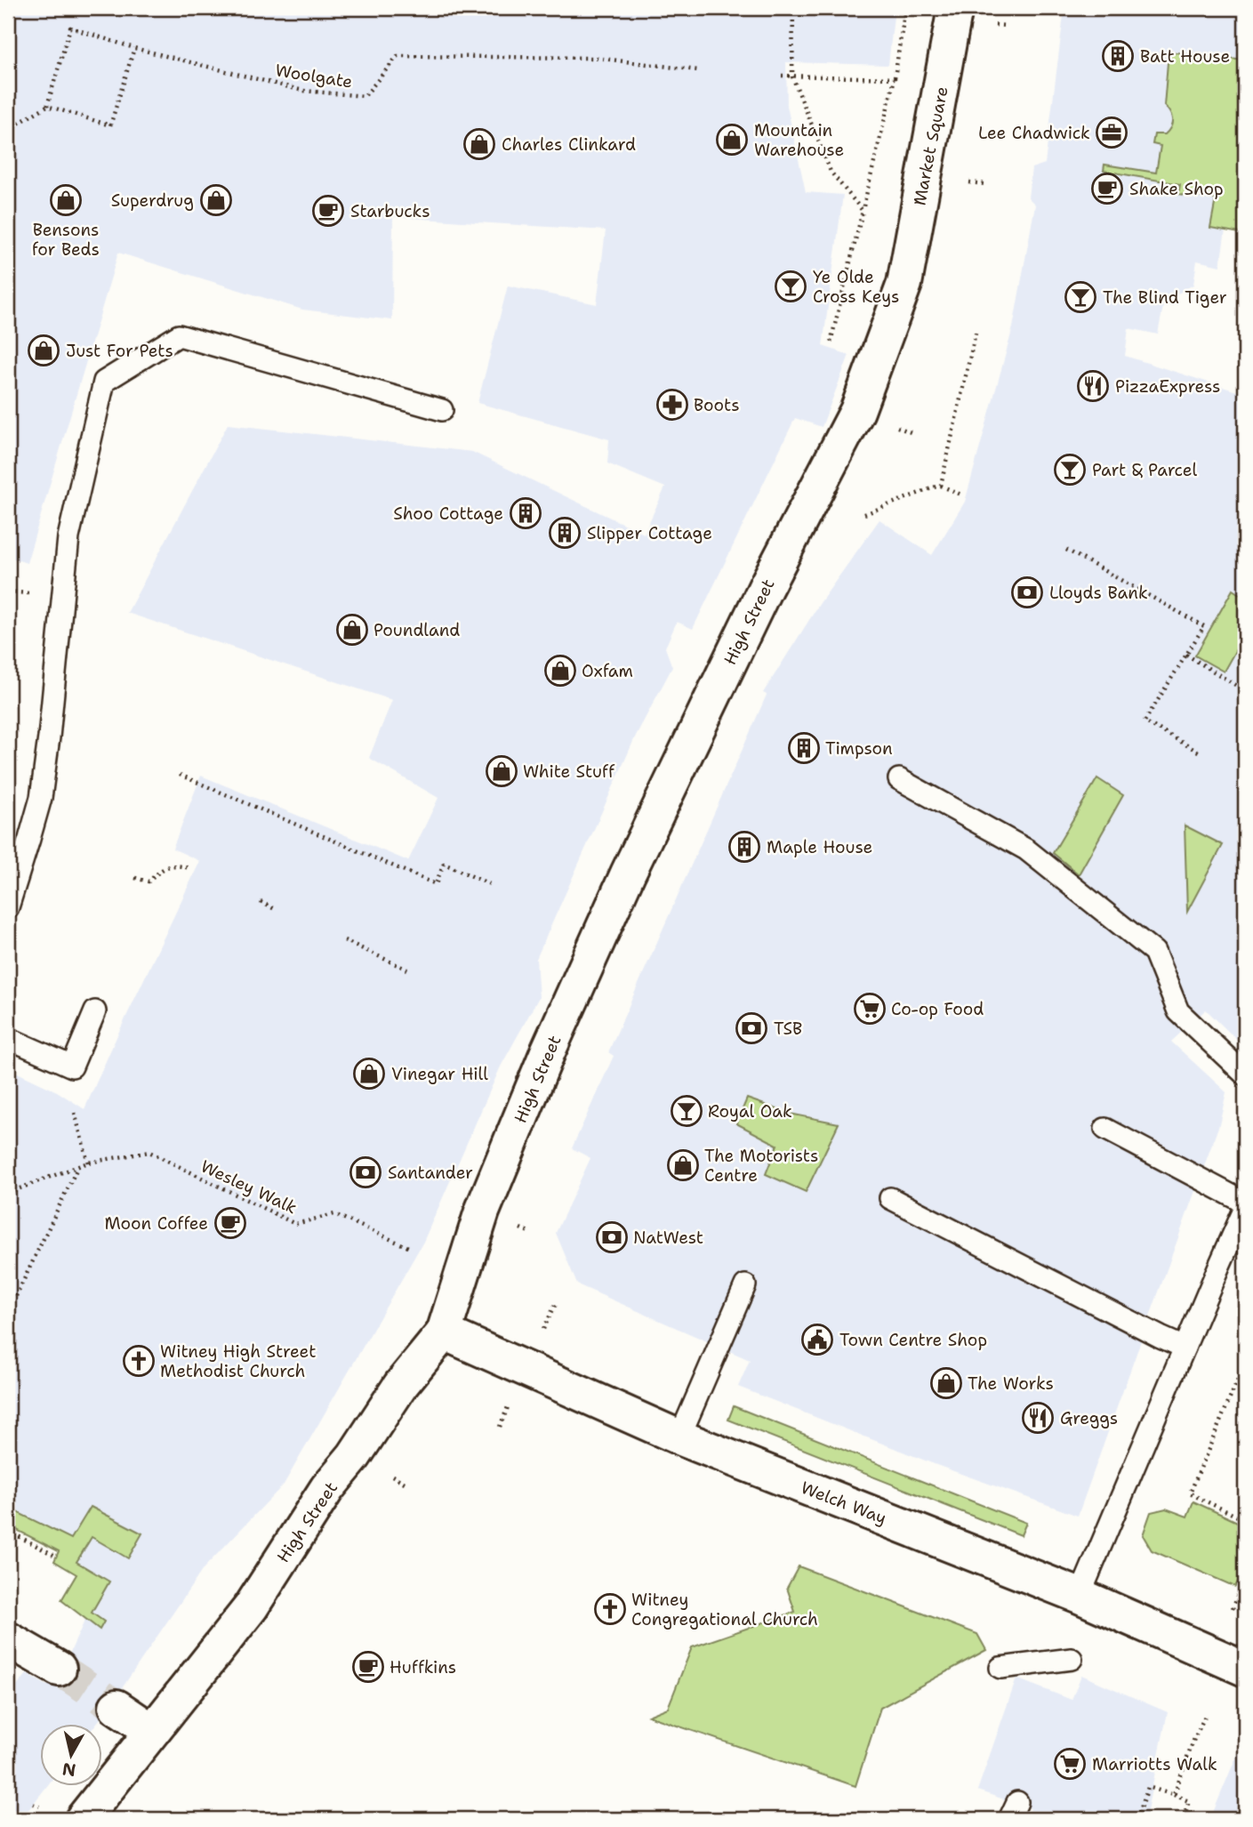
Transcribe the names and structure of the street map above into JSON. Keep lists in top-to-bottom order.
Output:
{
  "streets": {
    "street": ["Market Square", "High Street", "Welch Way"],
    "path": ["Woolgate", "Wesley Walk"]
  },
  "crossings": [
    ["Market Square", "High Street"],
    ["High Street", "Welch Way"]
  ],
  "places": {
    "building": [
      "Batt House",
      "Shoo Cottage",
      "Slipper Cottage",
      "Timpson",
      "Maple House"
    ],
    "office": ["Lee Chadwick"],
    "shop": [
      "Mountain Warehouse",
      "Charles Clinkard",
      "Bensons for Beds",
      "Superdrug",
      "Just For Pets",
      "Poundland",
      "Oxfam",
      "White Stuff",
      "Vinegar Hill",
      "The Motorists Centre",
      "The Works"
    ],
    "cafe": [
      "Shake Shop",
      "Starbucks",
      "Moon Coffee",
      "Huffkins"
    ],
    "bar": [
      "Ye Olde Cross Keys",
      "The Blind Tiger",
      "Part & Parcel",
      "Royal Oak"
    ],
    "restaurant": ["PizzaExpress", "Greggs"],
    "pharmacy": ["Boots"],
    "bank": [
      "Lloyds Bank",
      "TSB",
      "Santander",
      "NatWest"
    ],
    "supermarket": ["Co-op Food", "Marriotts Walk"],
    "public building": ["Town Centre Shop"],
    "church": ["Witney High Street Methodist Church", "Witney Congregational Church"]
  },
  "north": "bottom"
}
